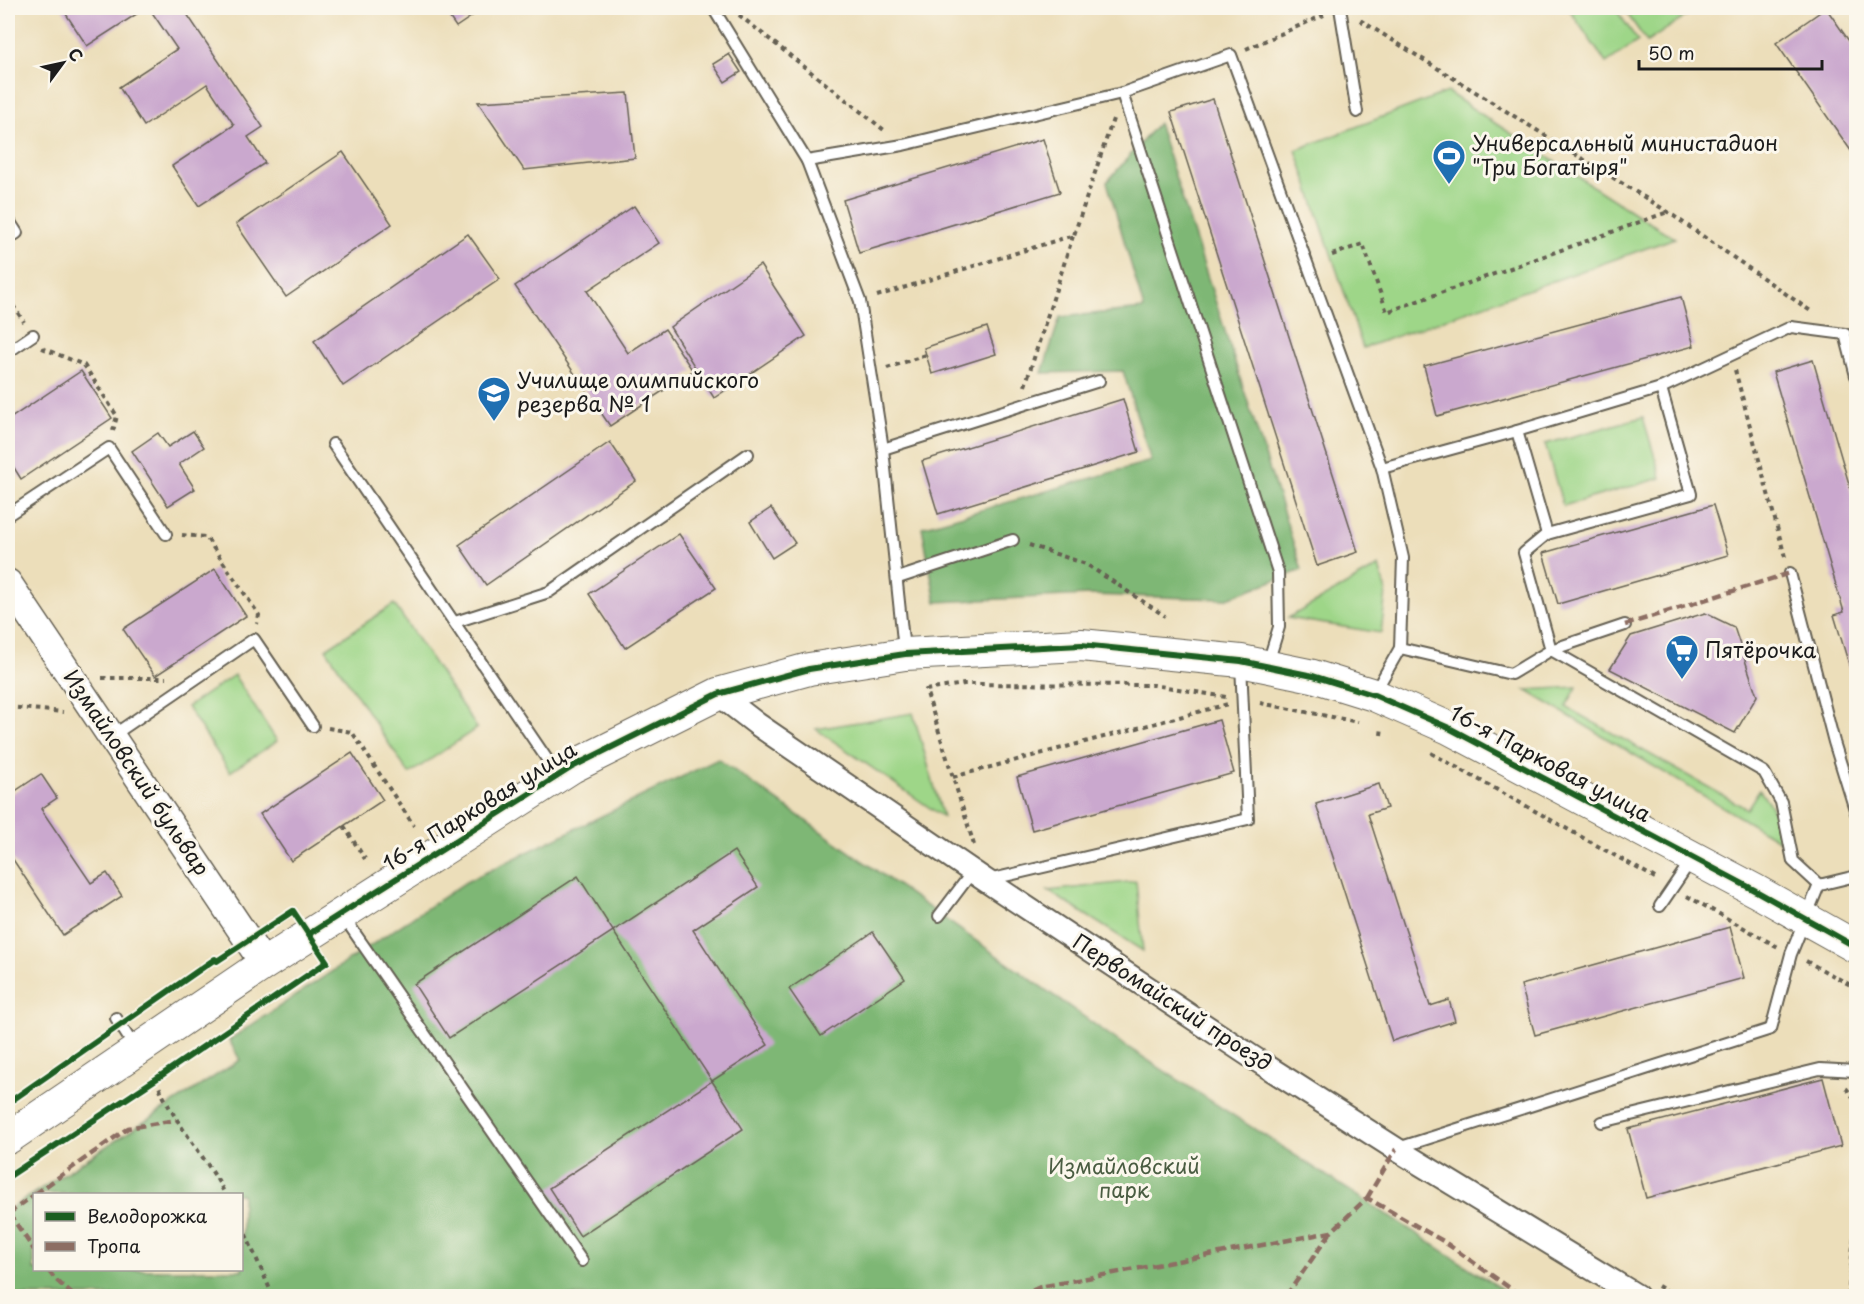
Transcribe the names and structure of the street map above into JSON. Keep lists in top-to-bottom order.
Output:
{
  "streets": {
    "main road": ["16-я Парковая улица"],
    "street": ["Измайловский бульвар", "Первомайский проезд"]
  },
  "crossings": [
    ["16-я Парковая улица", "Измайловский бульвар"],
    ["16-я Парковая улица", "Первомайский проезд"]
  ],
  "parks": ["Измайловский парк"],
  "places": {
    "sports": ["Универсальный министадион \"Три Богатыря\""],
    "school or university": ["Училище олимпийского резерва № 1"],
    "supermarket": ["Пятёрочка"]
  },
  "legend": ["Велодорожка", "Тропа"],
  "scale_bar": "50 m",
  "north": "top right"
}
